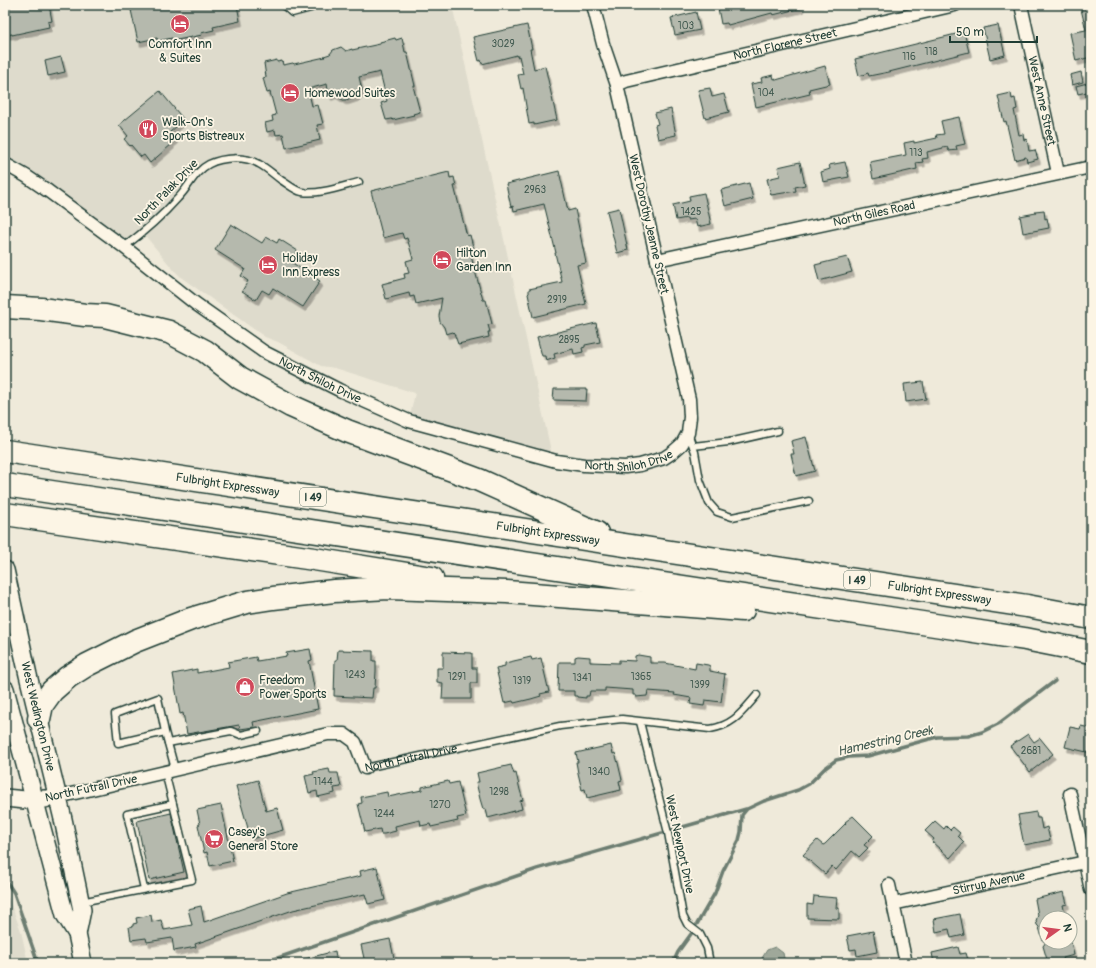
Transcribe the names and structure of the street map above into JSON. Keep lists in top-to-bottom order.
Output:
{
  "streets": {
    "highway": ["Fulbright Expressway", "I 49"],
    "main road": ["West Wedington Drive", "North Futrall Drive"],
    "street": [
      "North Florene Street",
      "West Anne Street",
      "North Giles Road",
      "West Dorothy Jeanne Street",
      "North Shiloh Drive",
      "Stirrup Avenue"
    ],
    "lane": ["North Palak Drive", "West Newport Drive"]
  },
  "crossings": [
    ["North Florene Street", "West Dorothy Jeanne Street"],
    ["West Anne Street", "North Giles Road"],
    ["North Palak Drive", "North Shiloh Drive"],
    ["North Giles Road", "West Dorothy Jeanne Street"],
    ["West Dorothy Jeanne Street", "North Shiloh Drive"],
    ["West Wedington Drive", "North Futrall Drive"],
    ["North Futrall Drive", "West Newport Drive"]
  ],
  "water": ["Hamestring Creek"],
  "places": {
    "hotel": [
      "Comfort Inn & Suites",
      "Homewood Suites",
      "Hilton Garden Inn",
      "Holiday Inn Express"
    ],
    "restaurant": ["Walk-On's Sports Bistreaux"],
    "shop": ["Freedom Power Sports"],
    "supermarket": ["Casey's General Store"]
  },
  "house_numbers": [
    "103",
    "3029",
    "118",
    "116",
    "104",
    "113",
    "2963",
    "1425",
    "2919",
    "2895",
    "1243",
    "1291",
    "1365",
    "1341",
    "1319",
    "1399",
    "2681",
    "1340",
    "1144",
    "1298",
    "1270",
    "1244"
  ],
  "scale_bar": "50 m",
  "north": "right"
}
